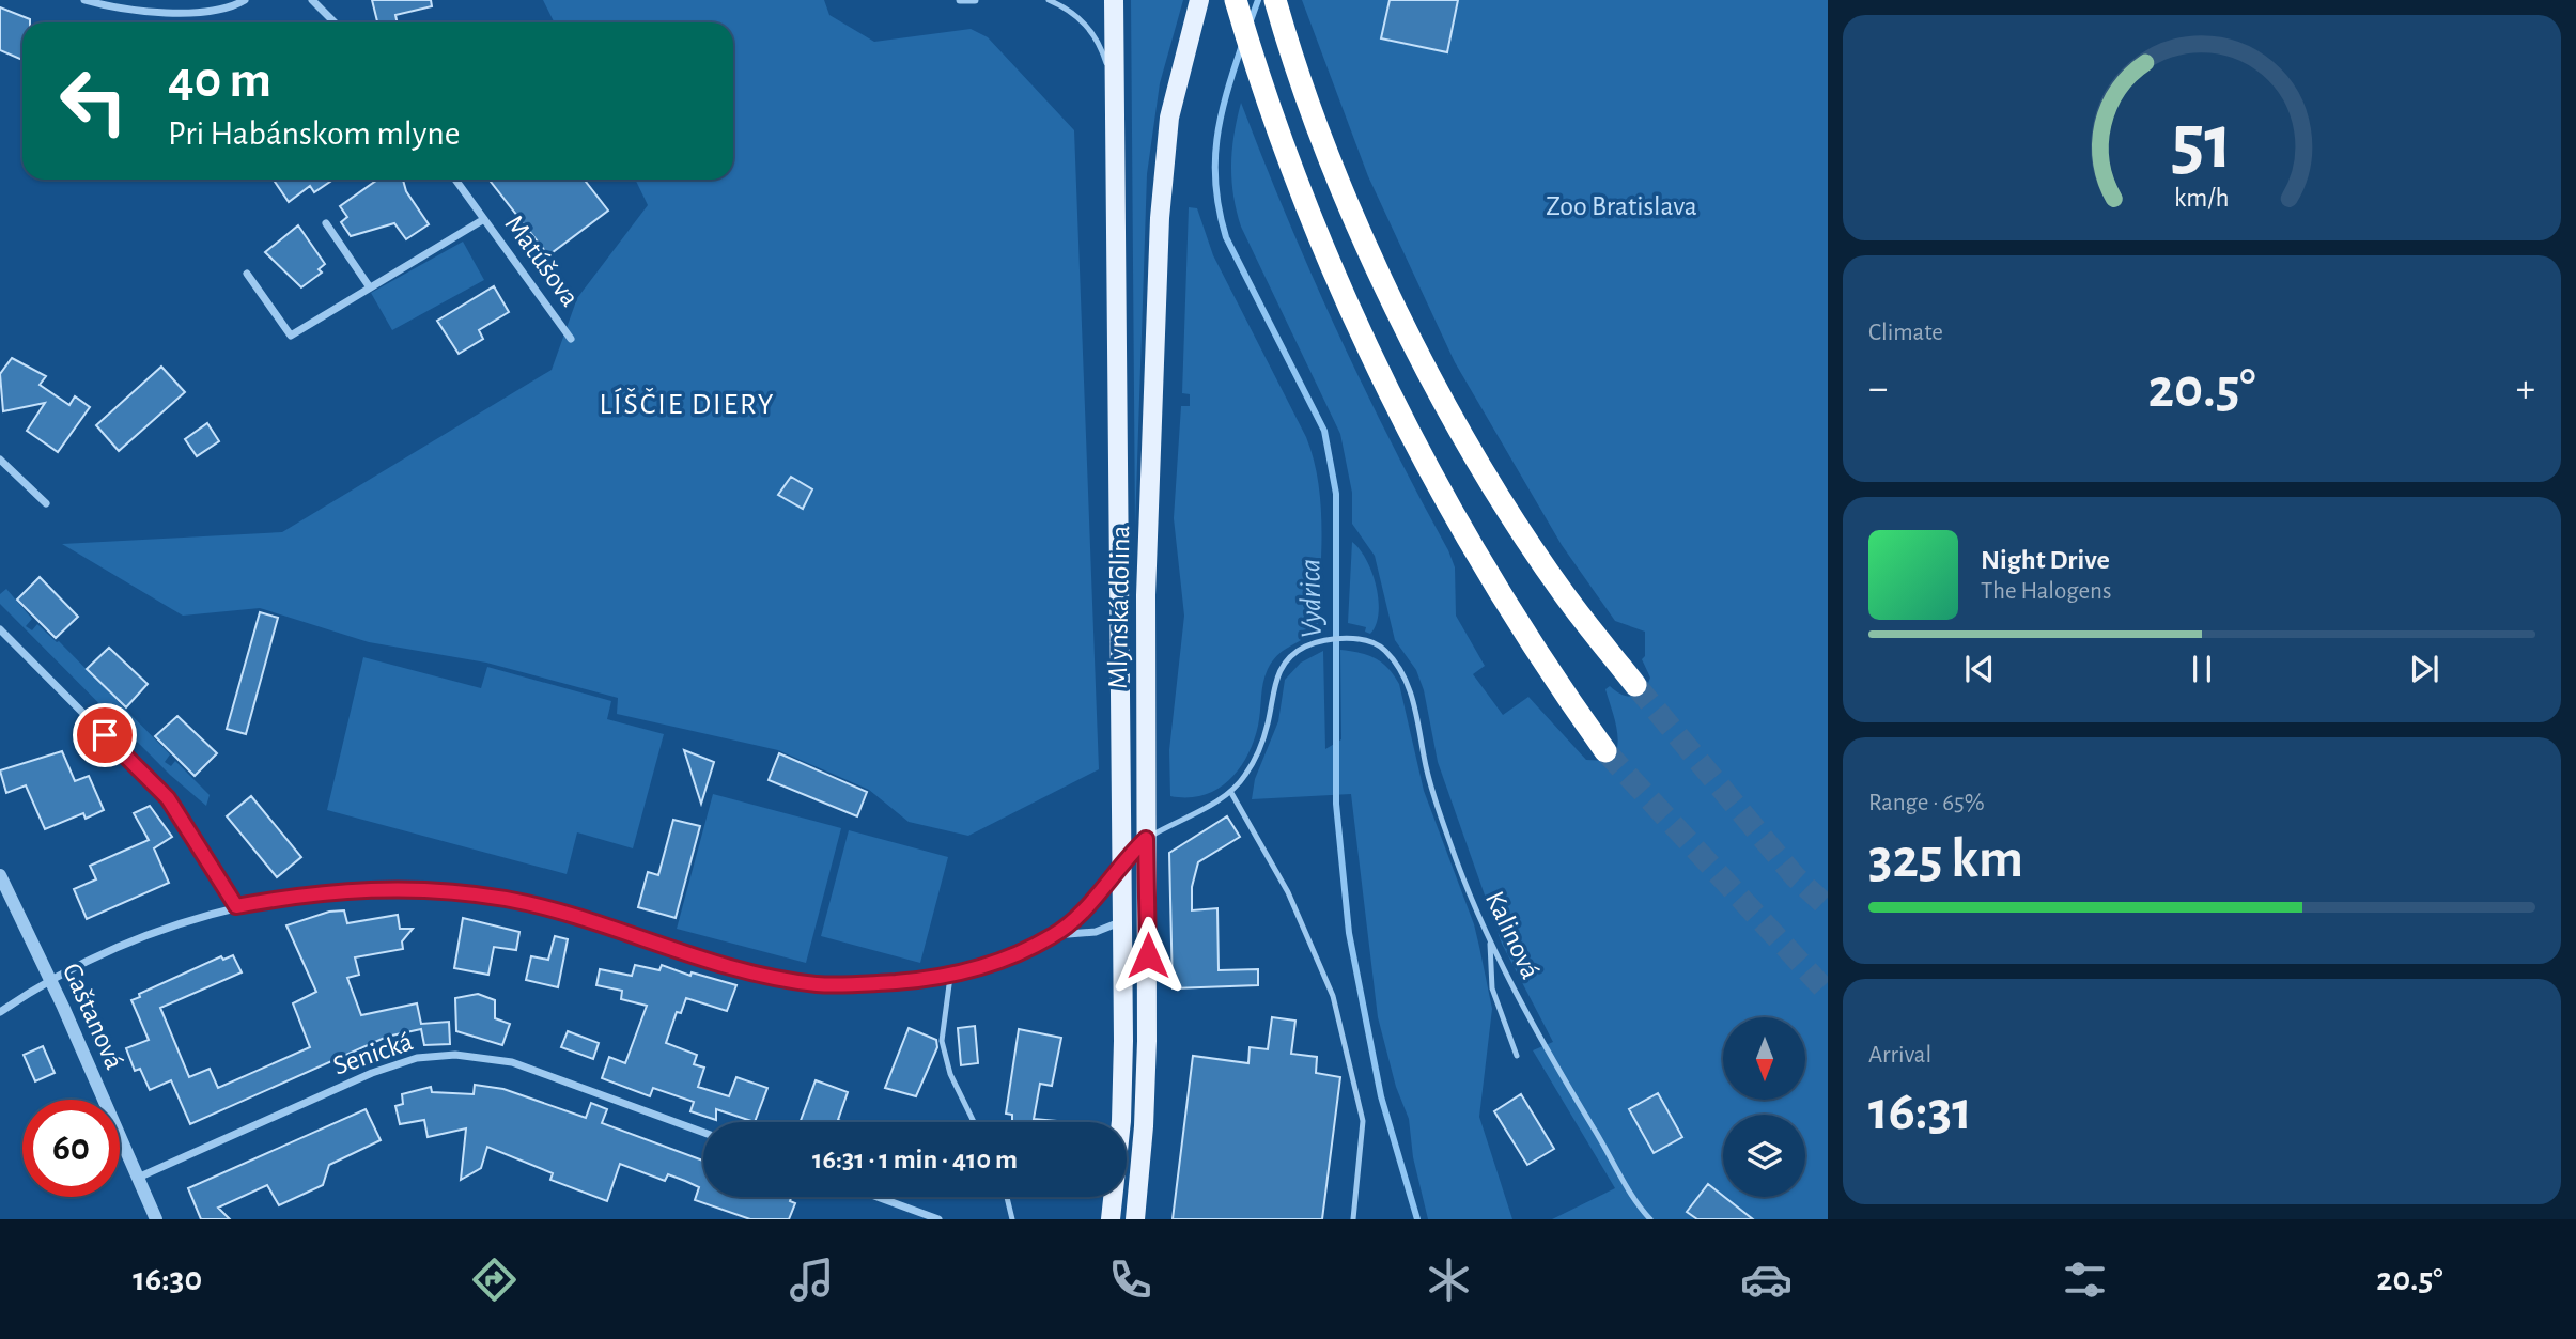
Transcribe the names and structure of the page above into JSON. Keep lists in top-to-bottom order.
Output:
{
  "streets": {
    "main road": ["Mlynská dolina"],
    "street": ["Matúšova", "Gaštanová", "Senická"],
    "lane": ["Kalinová"]
  },
  "crossings": [
    ["Gaštanová", "Senická"]
  ],
  "districts": ["LÍŠČIE DIERY"],
  "water": ["Vydrica"],
  "parks": ["Zoo Bratislava"],
  "north": "bottom",
  "page": {
    "turn": ["40 m", "Pri Habánskom mlyne"],
    "tile": [
      "Climate",
      ["Range · 65%", "325 km"],
      ["Arrival", "16:31"]
    ],
    "heat": ["−", "20.5°", "+"],
    "song": ["Night Drive", "The Halogens"],
    "limit": "60",
    "trip": "16:31 · 1 min · 410 m",
    "tabs": ["16:30", "20.5°"],
    "gauge": ["51", "km/h"]
  }
}
